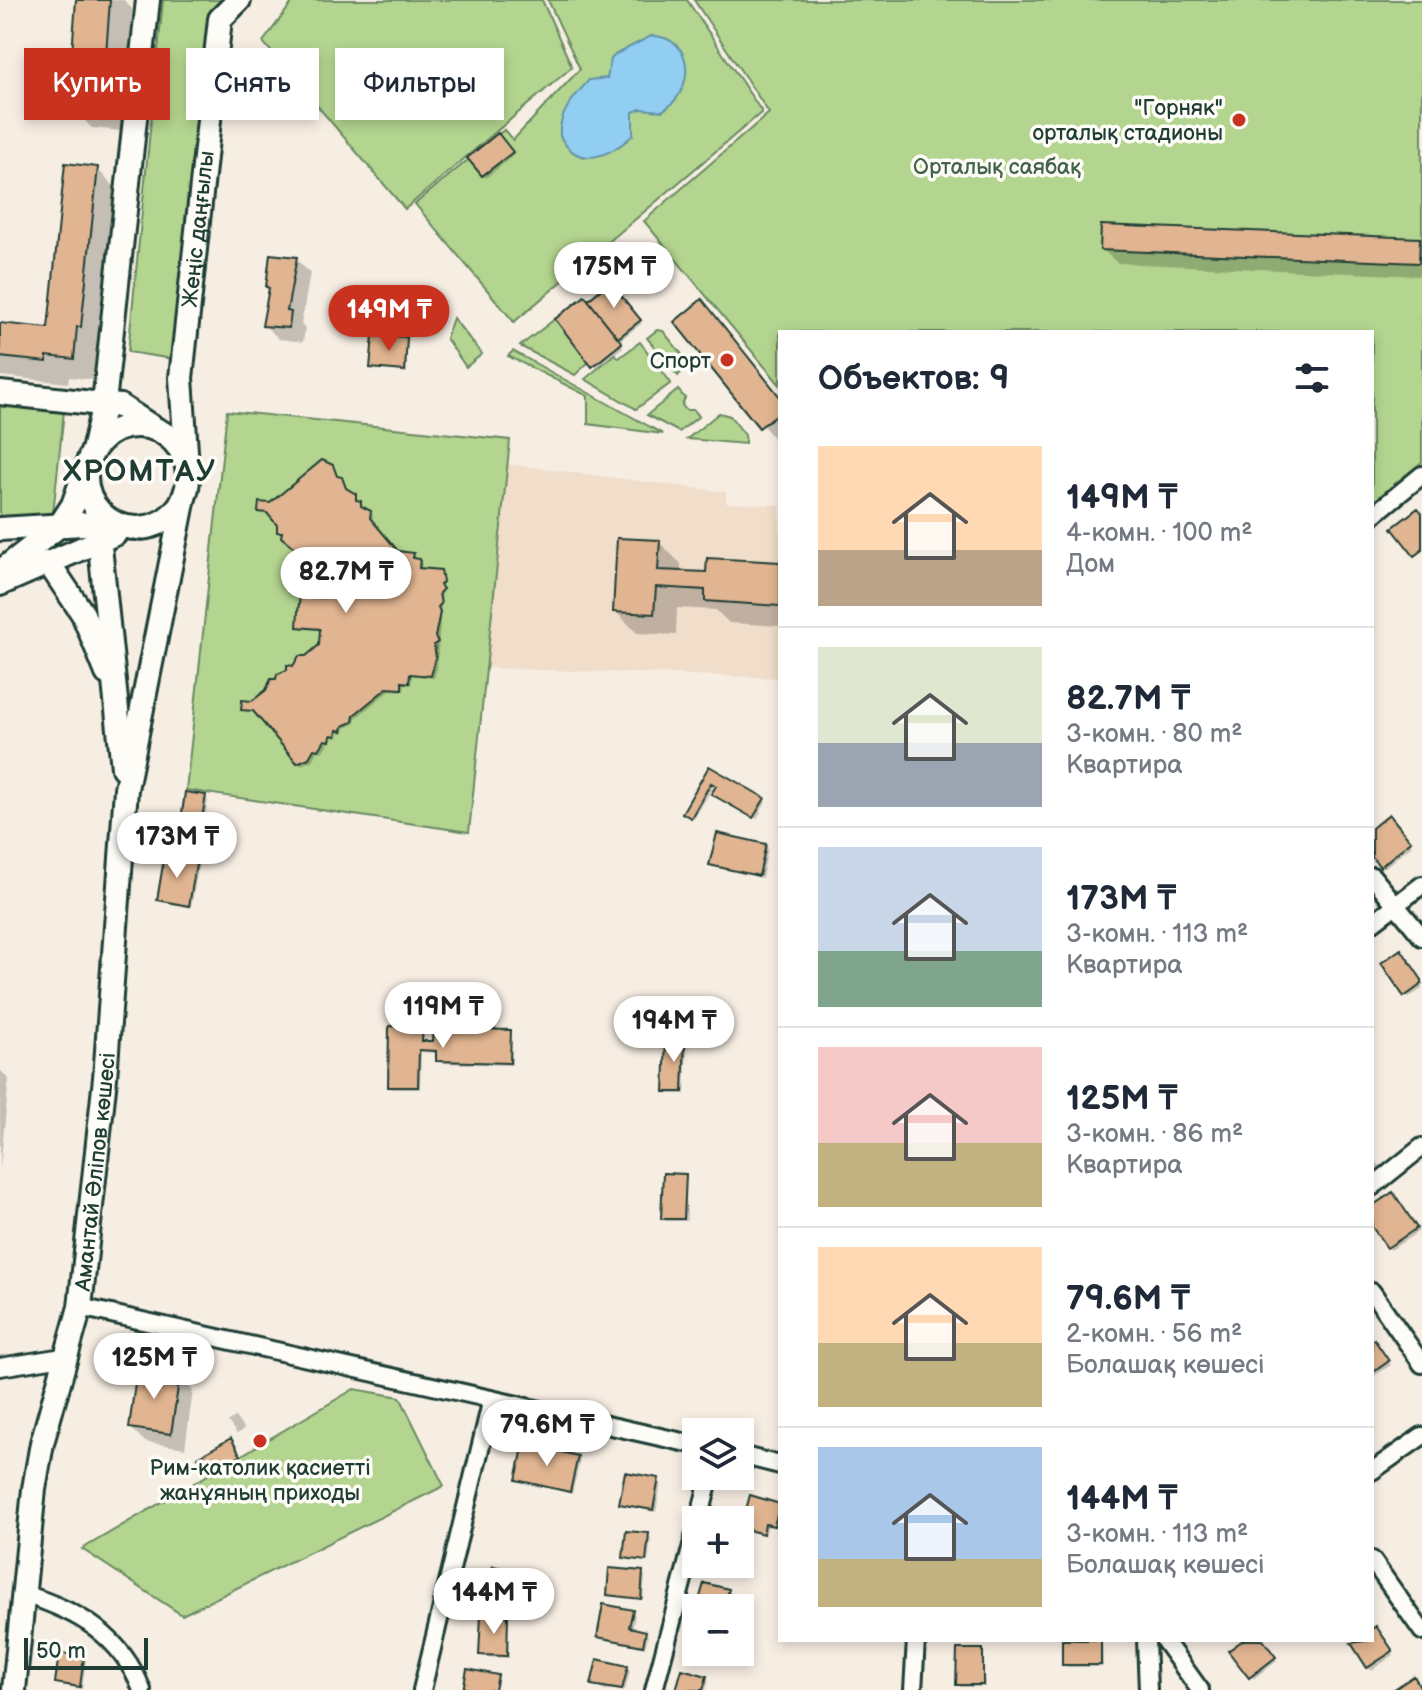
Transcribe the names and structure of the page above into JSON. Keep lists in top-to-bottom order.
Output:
{
  "streets": {
    "main road": ["Жеңіс даңғылы", "Амантай Әліпов көшесі"]
  },
  "crossings": [
    ["Жеңіс даңғылы", "Амантай Әліпов көшесі"]
  ],
  "districts": ["ХРОМТАУ"],
  "parks": ["Орталық саябақ"],
  "places": ["\"Горняк\" орталық стадионы", "Спорт", "Рим-католик қасиетті жанұяның приходы"],
  "scale_bar": "50 m",
  "page": {
    "chip": ["Купить", "Снять", "Фильтры"],
    "price": [
      "175M ₸",
      "149M ₸",
      "82.7M ₸",
      "173M ₸",
      "119M ₸",
      "194M ₸",
      "125M ₸",
      "79.6M ₸",
      "144M ₸"
    ],
    "heading": "Объектов: 9",
    "list": [
      {
        "name": "149M ₸",
        "note": "4-комн. · 100 m² · Дом"
      },
      {
        "name": "82.7M ₸",
        "note": "3-комн. · 80 m² · Квартира"
      },
      {
        "name": "173M ₸",
        "note": "3-комн. · 113 m² · Квартира"
      },
      {
        "name": "125M ₸",
        "note": "3-комн. · 86 m² · Квартира"
      },
      {
        "name": "79.6M ₸",
        "note": "2-комн. · 56 m² · Болашақ көшесі"
      },
      {
        "name": "144M ₸",
        "note": "3-комн. · 113 m² · Болашақ көшесі"
      }
    ],
    "map_buttons": ["+", "−"],
    "scale": "50 m"
  }
}
